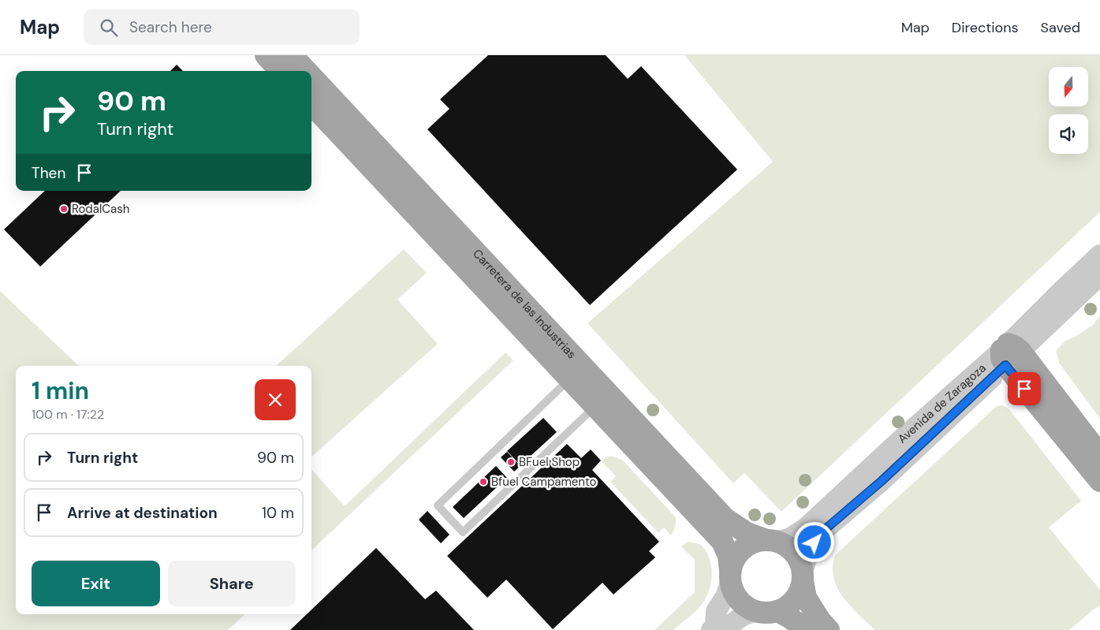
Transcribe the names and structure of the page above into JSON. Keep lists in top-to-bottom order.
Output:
{
  "streets": {
    "main road": ["Carretera de las Industrias"],
    "street": ["Avenida de Zaragoza"]
  },
  "crossings": [
    ["Carretera de las Industrias", "Avenida de Zaragoza"]
  ],
  "places": ["RodalCash", "BFuel Shop", "Bfuel Campamento"],
  "north": "bottom",
  "page": {
    "header": "Map",
    "search": "Search here",
    "nav": ["Map", "Directions", "Saved"],
    "turn": ["90 m", "Turn right"],
    "then": "Then",
    "heading": ["1 min", "100 m · 17:22"],
    "list": [
      {
        "name": "Turn right",
        "value": "90 m"
      },
      {
        "name": "Arrive at destination",
        "value": "10 m"
      }
    ],
    "buttons": ["Exit", "Share"]
  }
}
